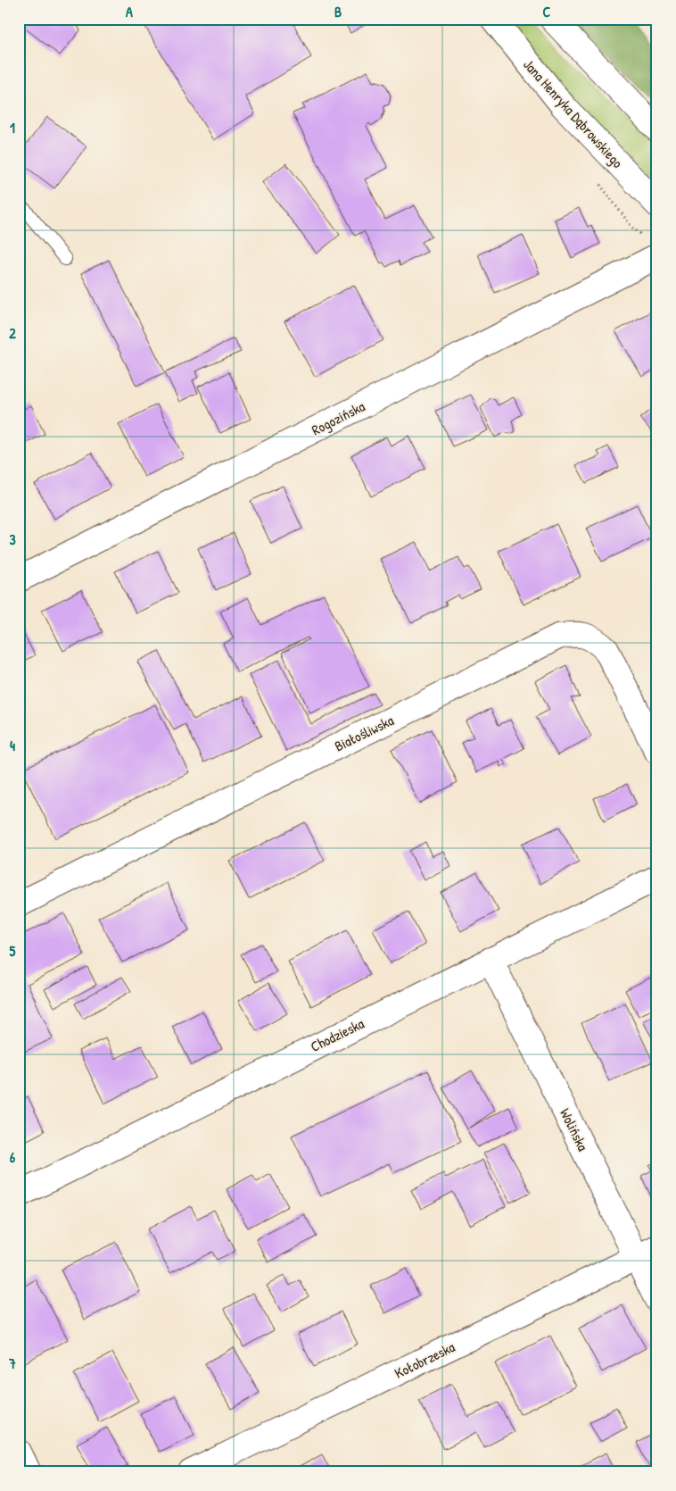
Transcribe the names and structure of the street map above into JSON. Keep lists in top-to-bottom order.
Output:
{
  "streets": {
    "street": [
      "Jana Henryka Dąbrowskiego",
      "Rogozińska",
      "Białośliwska",
      "Chodzieska",
      "Wolińska",
      "Kołobrzeska"
    ]
  },
  "crossings": [
    ["Chodzieska", "Wolińska"],
    ["Wolińska", "Kołobrzeska"]
  ],
  "grid": {
    "columns": ["A", "B", "C"],
    "rows": [
      "1",
      "2",
      "3",
      "4",
      "5",
      "6",
      "7"
    ]
  }
}
